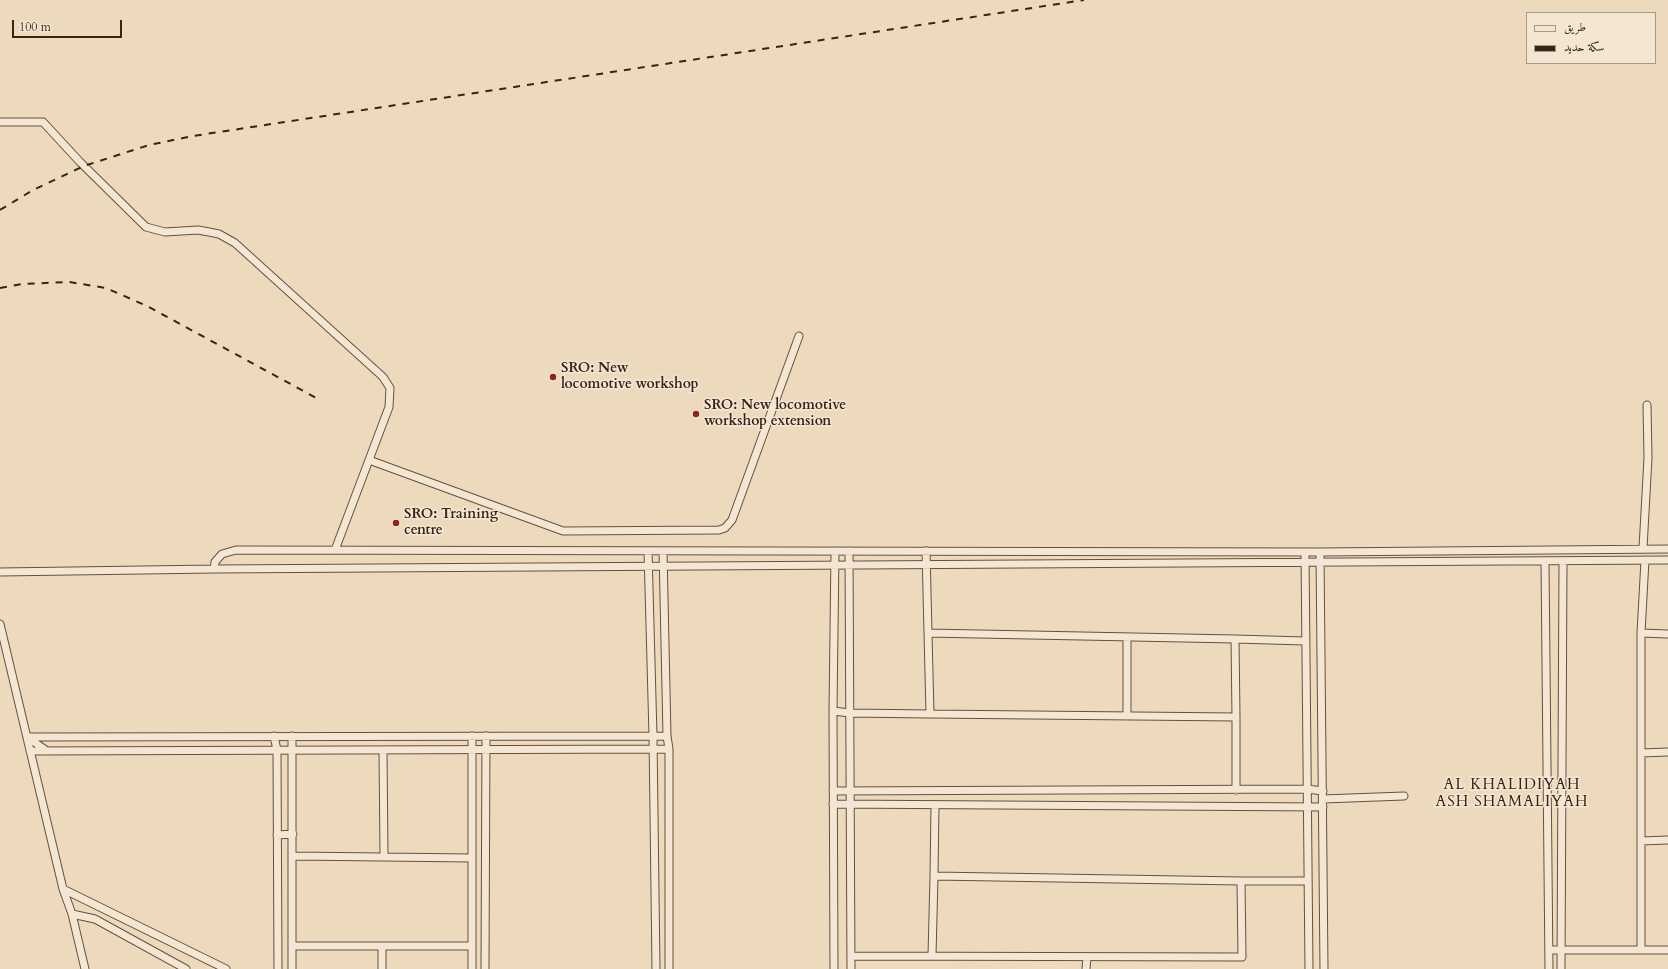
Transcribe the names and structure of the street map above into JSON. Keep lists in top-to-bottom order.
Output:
{
  "districts": ["AL KHALIDIYAH ASH SHAMALIYAH"],
  "places": ["SRO: New locomotive workshop", "SRO: New locomotive workshop extension", "SRO: Training centre"],
  "legend": ["طريق", "سكة حديد"],
  "scale_bar": "100 m"
}
